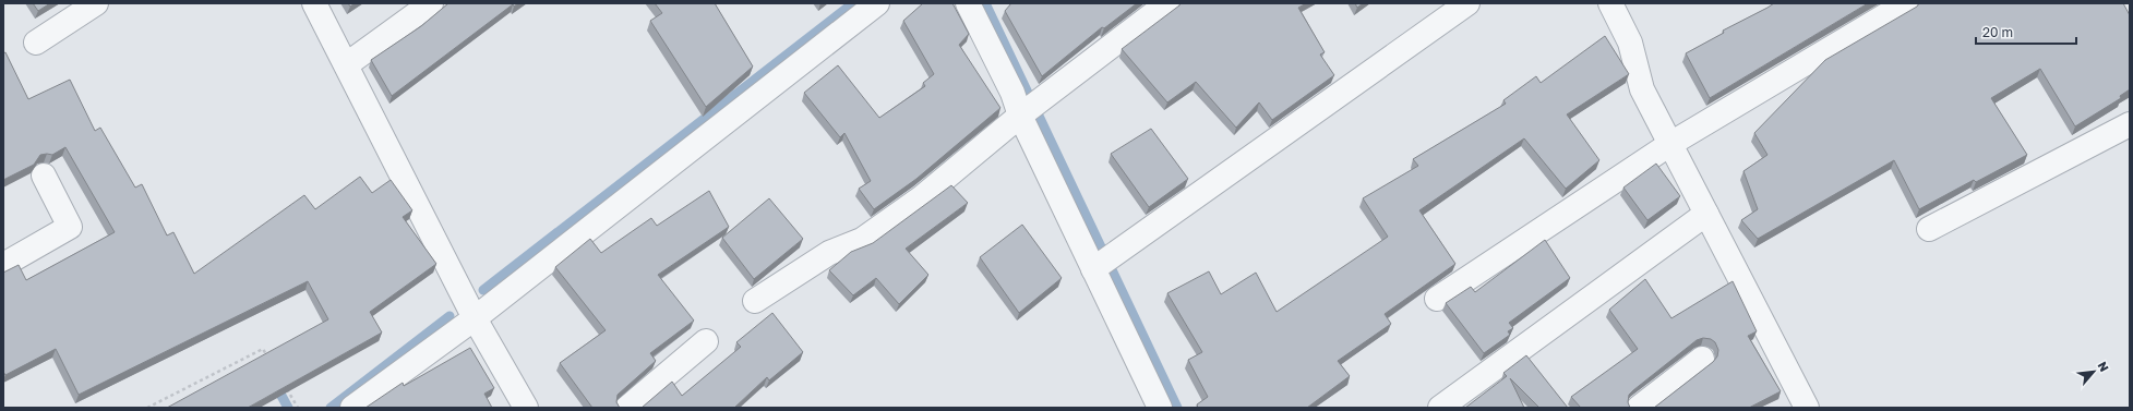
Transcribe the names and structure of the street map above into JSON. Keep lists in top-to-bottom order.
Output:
{
  "scale_bar": "20 m",
  "north": "top right"
}
